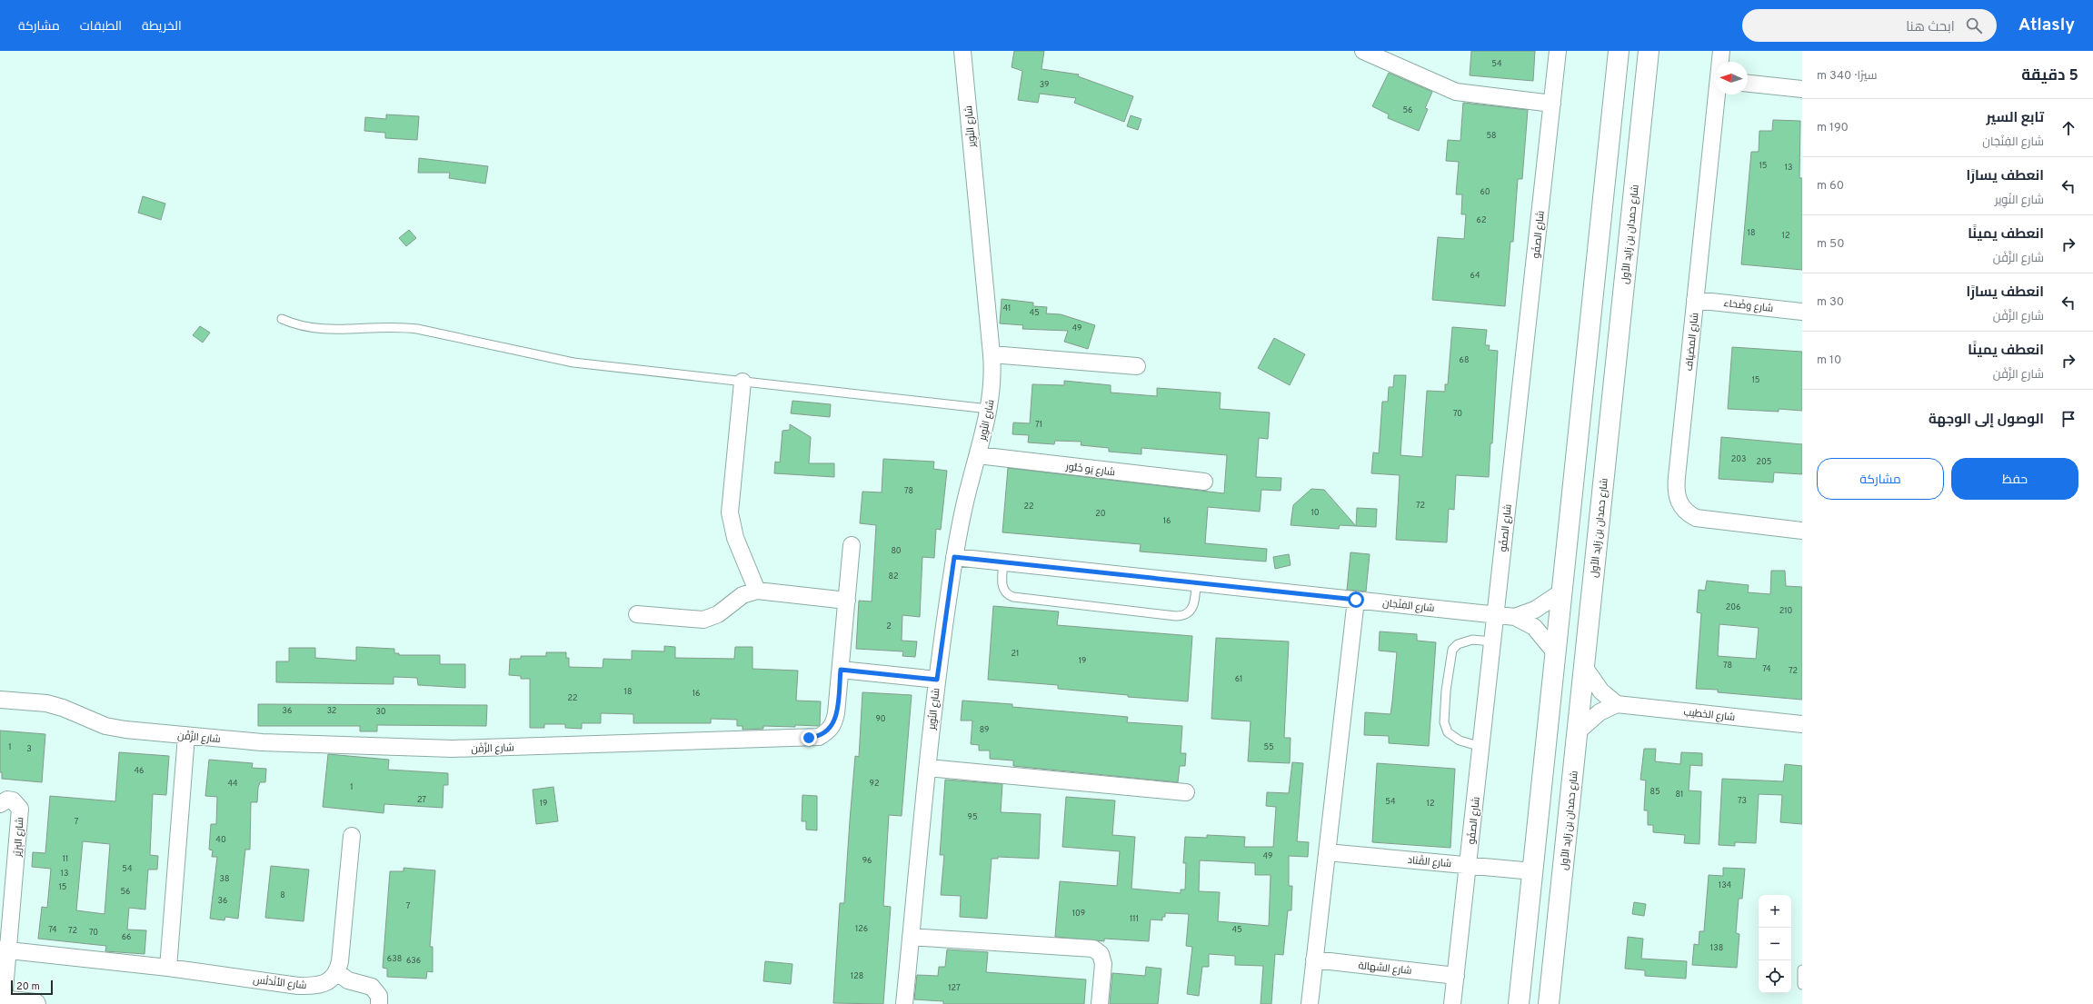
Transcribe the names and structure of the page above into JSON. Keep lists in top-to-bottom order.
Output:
{
  "streets": {
    "main road": ["شارع حمدان بن زايد الأول"],
    "street": [
      "شارع النُوِير",
      "شارع الصفُو",
      "شارع وَضْحَاء",
      "شارع المضياف",
      "شارع يَو خَنُّور",
      "شارع الفِنْجَان",
      "شارع الخَطِيب",
      "شارع الزَّفْن",
      "شارع البِرَيْر",
      "شارع القْنَاد",
      "شارع السَّهالة",
      "شارع الأنْدَلُس"
    ]
  },
  "crossings": [
    ["شارع النُوِير", "شارع يَو خَنُّور"],
    ["شارع النُوِير", "شارع الفِنْجَان"],
    ["شارع الصفُو", "شارع الفِنْجَان"],
    ["شارع الصفُو", "شارع القْنَاد"],
    ["شارع الصفُو", "شارع السَّهالة"],
    ["شارع وَضْحَاء", "شارع المضياف"],
    ["شارع البِرَيْر", "شارع الأنْدَلُس"]
  ],
  "house_numbers": [
    "54",
    "39",
    "56",
    "58",
    "15",
    "13",
    "60",
    "62",
    "18",
    "12",
    "64",
    "41",
    "45",
    "49",
    "68",
    "15",
    "70",
    "71",
    "203",
    "205",
    "78",
    "72",
    "22",
    "10",
    "20",
    "16",
    "80",
    "82",
    "206",
    "210",
    "2",
    "21",
    "19",
    "78",
    "74",
    "72",
    "61",
    "18",
    "16",
    "22",
    "36",
    "32",
    "30",
    "90",
    "89",
    "1",
    "55",
    "3",
    "46",
    "44",
    "92",
    "1",
    "85",
    "81",
    "27",
    "73",
    "54",
    "19",
    "12",
    "95",
    "7",
    "40",
    "49",
    "11",
    "96",
    "54",
    "13",
    "38",
    "134",
    "15",
    "56",
    "8",
    "36",
    "7",
    "109",
    "111",
    "126",
    "74",
    "45",
    "72",
    "70",
    "66",
    "138",
    "638",
    "636",
    "128",
    "127"
  ],
  "scale_bar": "20 m",
  "north": "left",
  "page": {
    "header": "Atlasly",
    "search": "ابحث هنا",
    "nav": ["الخريطة", "الطبقات", "مشاركة"],
    "heading": ["5 دقيقة", "سيرًا · 340 m"],
    "list": [
      ["تابع السير", "شارع الفِنْجَان", "190 m"],
      ["انعطف يسارًا", "شارع النُوِير", "60 m"],
      ["انعطف يمينًا", "شارع الزَّفْن", "50 m"],
      ["انعطف يسارًا", "شارع الزَّفْن", "30 m"],
      ["انعطف يمينًا", "شارع الزَّفْن", "10 m"],
      "الوصول إلى الوجهة"
    ],
    "buttons": ["حفظ", "مشاركة"],
    "map_buttons": ["+", "−"],
    "scale": "20 m"
  }
}
